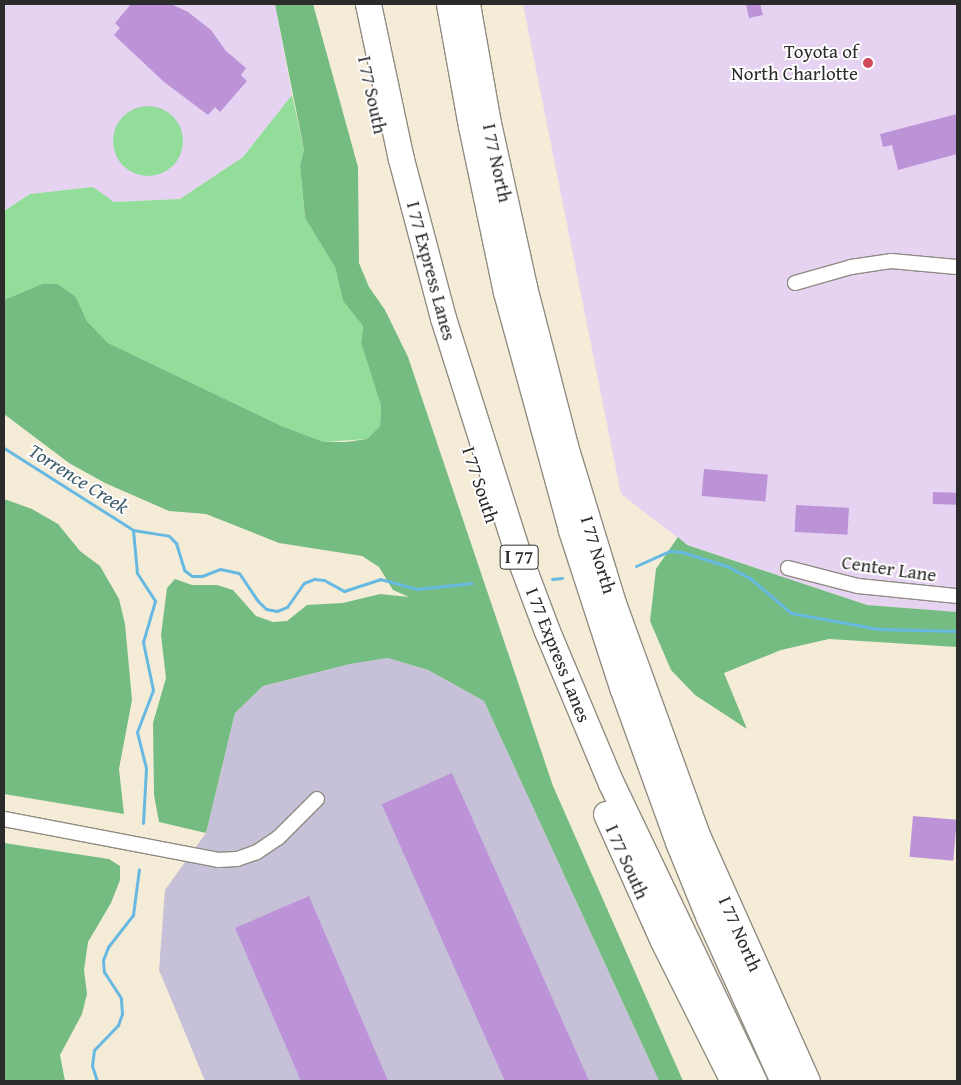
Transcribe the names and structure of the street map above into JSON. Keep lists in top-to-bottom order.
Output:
{
  "streets": {
    "highway": [
      "I 77 South",
      "I 77 North",
      "I 77 Express Lanes",
      "I 77"
    ],
    "street": ["Center Lane"]
  },
  "water": ["Torrence Creek"],
  "places": ["Toyota of North Charlotte"]
}
